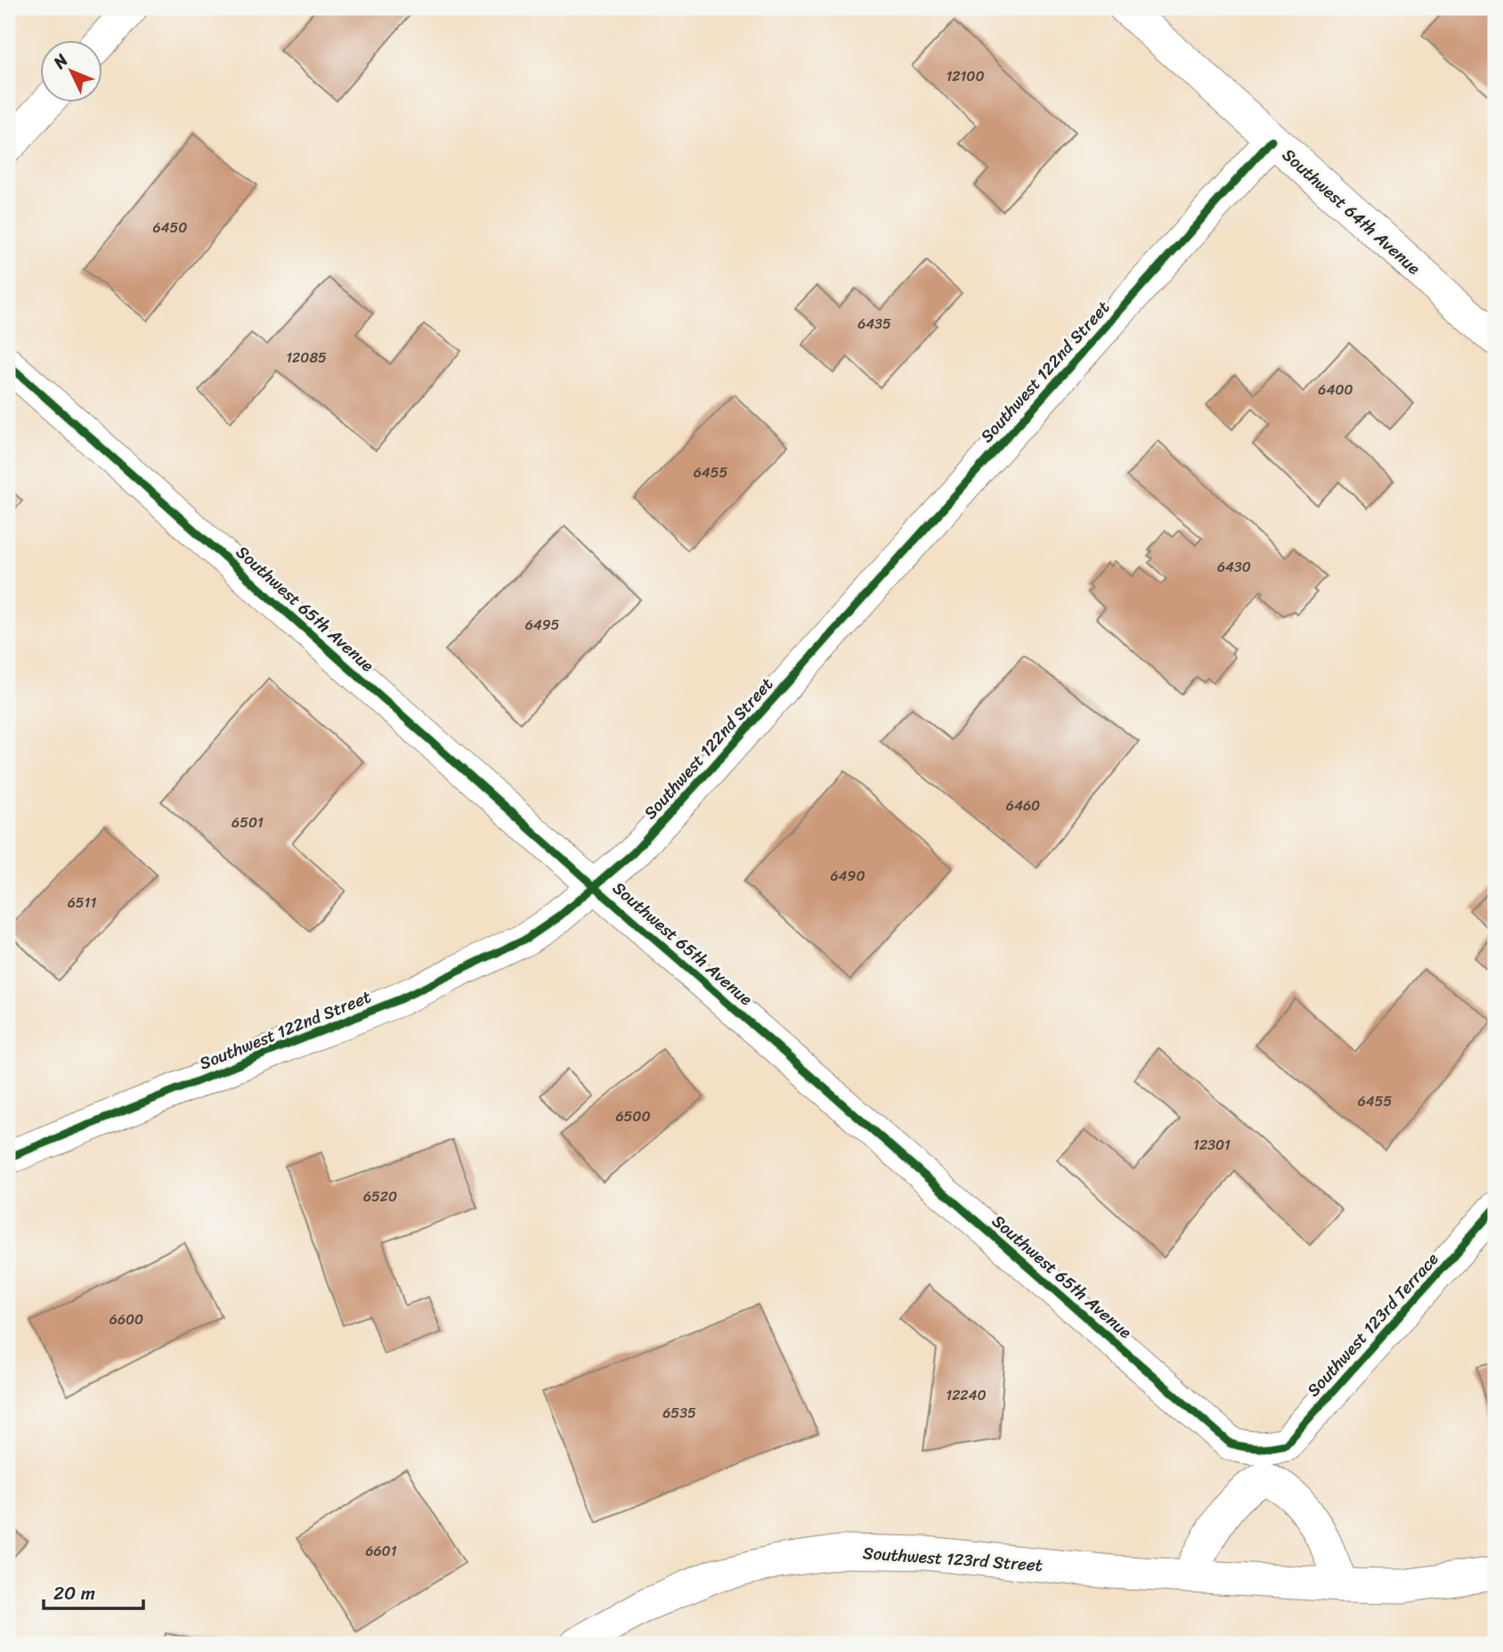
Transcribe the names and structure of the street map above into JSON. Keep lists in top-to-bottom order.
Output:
{
  "streets": {
    "street": [
      "Southwest 64th Avenue",
      "Southwest 122nd Street",
      "Southwest 65th Avenue",
      "Southwest 123rd Terrace",
      "Southwest 123rd Street"
    ]
  },
  "crossings": [
    ["Southwest 64th Avenue", "Southwest 122nd Street"],
    ["Southwest 122nd Street", "Southwest 65th Avenue"],
    ["Southwest 65th Avenue", "Southwest 123rd Terrace"],
    ["Southwest 65th Avenue", "Southwest 123rd Street"]
  ],
  "house_numbers": [
    "12100",
    "6450",
    "6435",
    "12085",
    "6400",
    "6455",
    "6430",
    "6495",
    "6460",
    "6501",
    "6490",
    "6511",
    "6455",
    "6500",
    "12301",
    "6520",
    "6600",
    "12240",
    "6535",
    "6601"
  ],
  "scale_bar": "20 m",
  "north": "top left"
}
